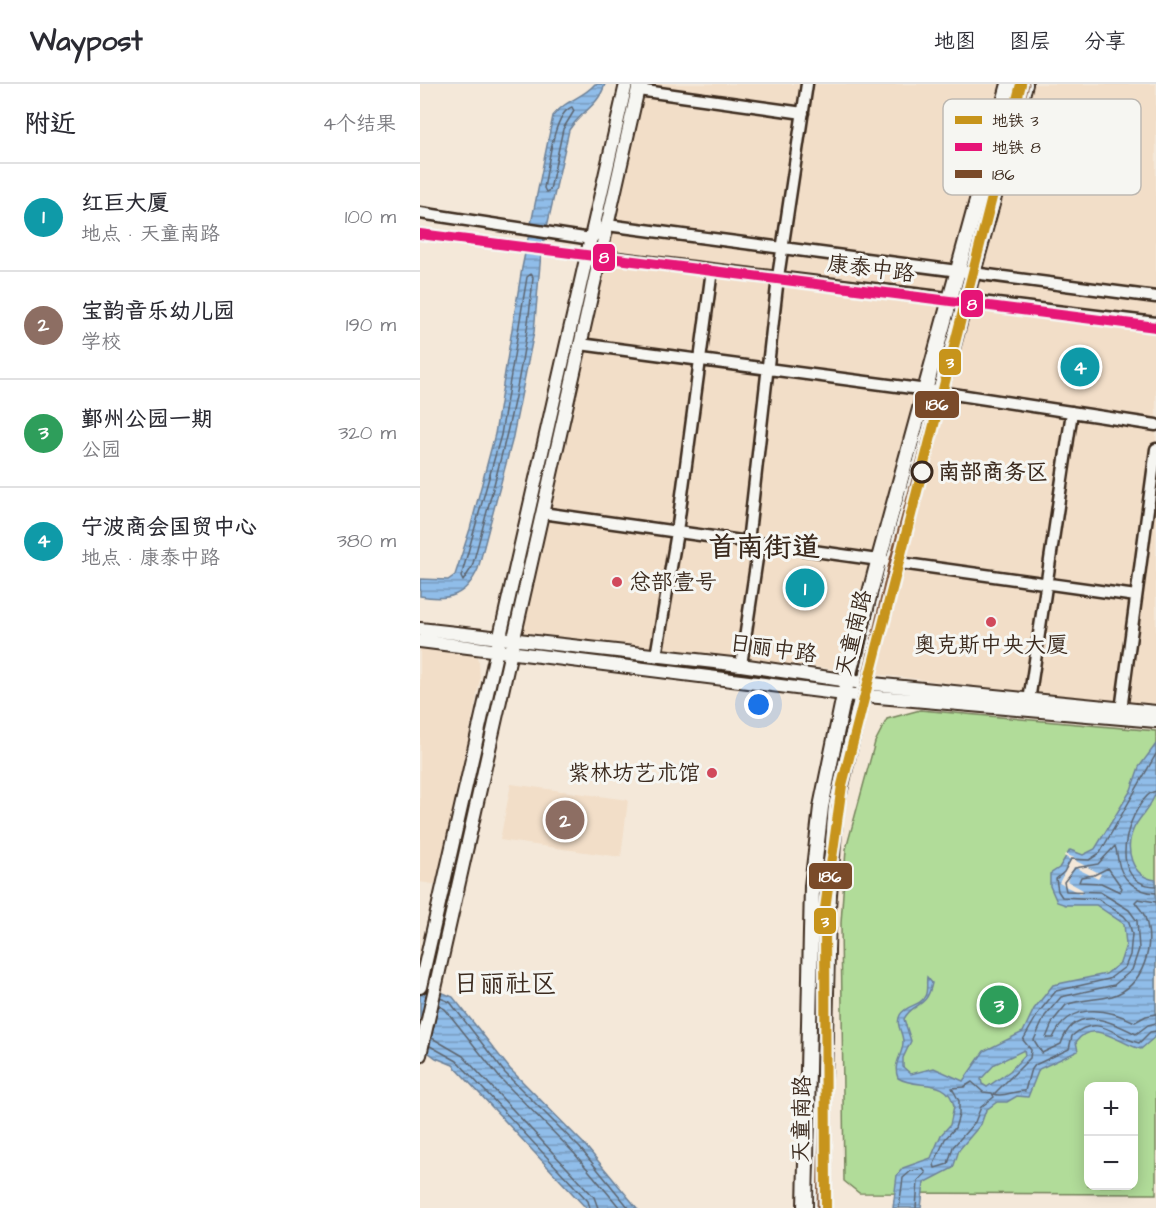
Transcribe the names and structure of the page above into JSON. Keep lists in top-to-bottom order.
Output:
{
  "streets": {
    "main road": ["天童南路", "日丽中路"],
    "street": ["康泰中路"]
  },
  "crossings": [
    ["康泰中路", "天童南路"],
    ["天童南路", "日丽中路"]
  ],
  "districts": ["首南街道", "日丽社区"],
  "places": [
    "南部商务区",
    "总部壹号",
    "奥克斯中央大厦",
    "紫林坊艺术馆"
  ],
  "lines": ["metro line 3", "transit line 186", "metro line 8"],
  "legend": ["地铁 3", "地铁 8", "186"],
  "page": {
    "header": "Waypost",
    "nav": ["地图", "图层", "分享"],
    "heading": ["附近", "4个结果"],
    "list": [
      {
        "mark": "1",
        "name": "红巨大厦",
        "note": "地点 · 天童南路",
        "value": "100 m"
      },
      {
        "mark": "2",
        "name": "宝韵音乐幼儿园",
        "note": "学校",
        "value": "190 m"
      },
      {
        "mark": "3",
        "name": "鄞州公园一期",
        "note": "公园",
        "value": "320 m"
      },
      {
        "mark": "4",
        "name": "宁波商会国贸中心",
        "note": "地点 · 康泰中路",
        "value": "380 m"
      }
    ],
    "pins": [
      "4",
      "1",
      "2",
      "3"
    ],
    "map_buttons": ["+", "−"]
  }
}
